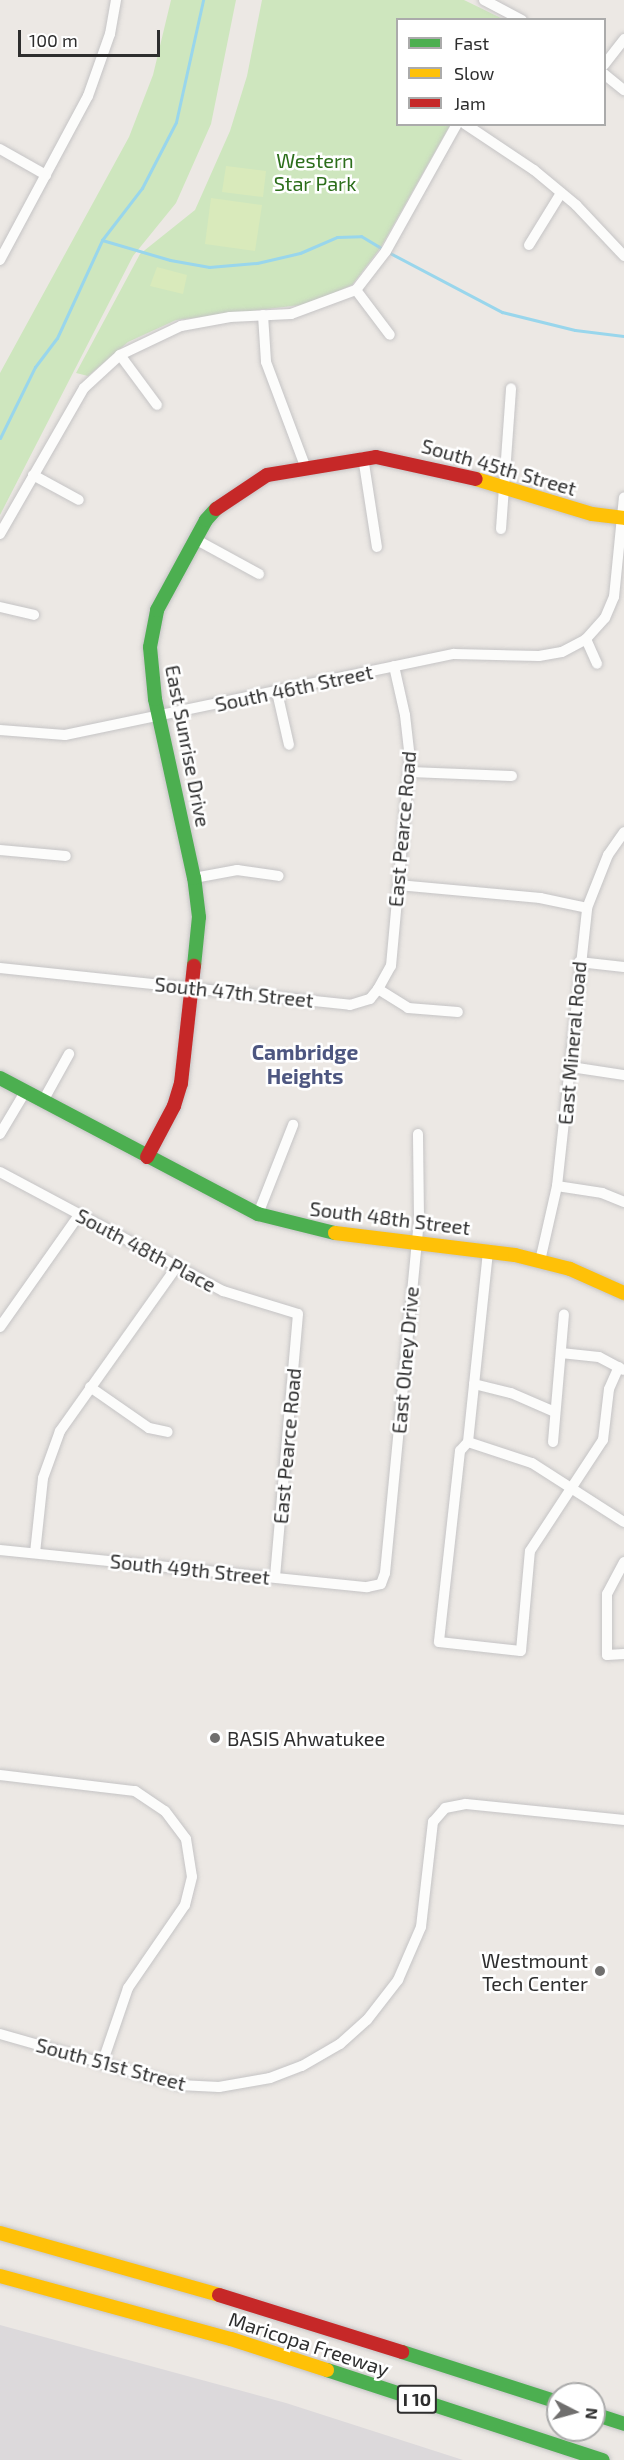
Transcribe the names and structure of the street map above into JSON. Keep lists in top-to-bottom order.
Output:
{
  "streets": {
    "main road": [
      "South 45th Street",
      "East Sunrise Drive",
      "South 48th Street",
      "Maricopa Freeway",
      "I 10"
    ],
    "street": [
      "South 46th Street",
      "East Pearce Road",
      "South 47th Street",
      "East Mineral Road",
      "South 48th Place",
      "East Olney Drive",
      "South 49th Street",
      "South 51st Street"
    ]
  },
  "crossings": [
    ["South 45th Street", "East Sunrise Drive"],
    ["South 46th Street", "East Sunrise Drive"],
    ["South 46th Street", "East Pearce Road"],
    ["East Sunrise Drive", "South 47th Street"],
    ["East Sunrise Drive", "South 48th Street"],
    ["East Pearce Road", "South 47th Street"],
    ["East Pearce Road", "South 48th Place"],
    ["East Pearce Road", "South 49th Street"],
    ["East Mineral Road", "South 48th Street"],
    ["South 48th Street", "East Olney Drive"],
    ["East Olney Drive", "South 49th Street"]
  ],
  "districts": ["Cambridge Heights"],
  "parks": ["Western Star Park"],
  "places": ["BASIS Ahwatukee", "Westmount Tech Center"],
  "legend": ["Fast", "Slow", "Jam"],
  "scale_bar": "100 m",
  "north": "right"
}
